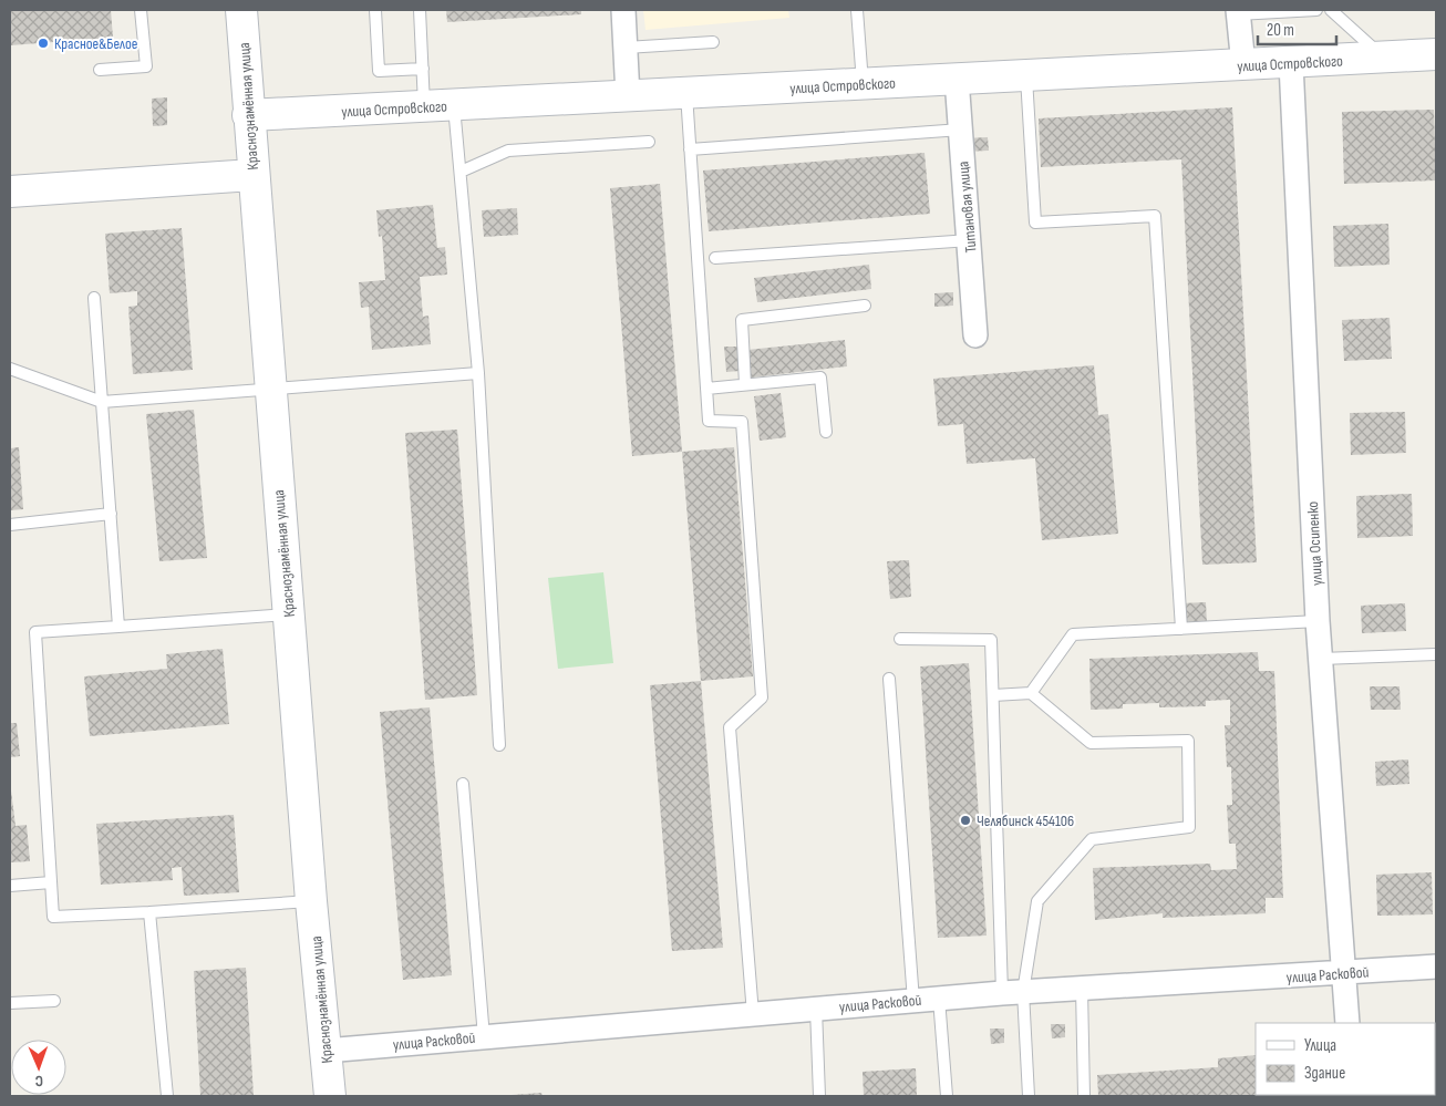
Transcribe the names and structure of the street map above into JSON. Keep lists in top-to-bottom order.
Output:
{
  "streets": {
    "street": [
      "улица Островского",
      "Краснознамённая улица",
      "Титановая улица",
      "улица Осипенко",
      "улица Расковой"
    ]
  },
  "crossings": [
    ["улица Островского", "Краснознамённая улица"],
    ["улица Островского", "Титановая улица"],
    ["улица Островского", "улица Осипенко"],
    ["Краснознамённая улица", "улица Расковой"],
    ["улица Осипенко", "улица Расковой"]
  ],
  "places": ["Красное&Белое", "Челябинск 454106"],
  "legend": ["Улица", "Здание"],
  "scale_bar": "20 m",
  "north": "bottom"
}
